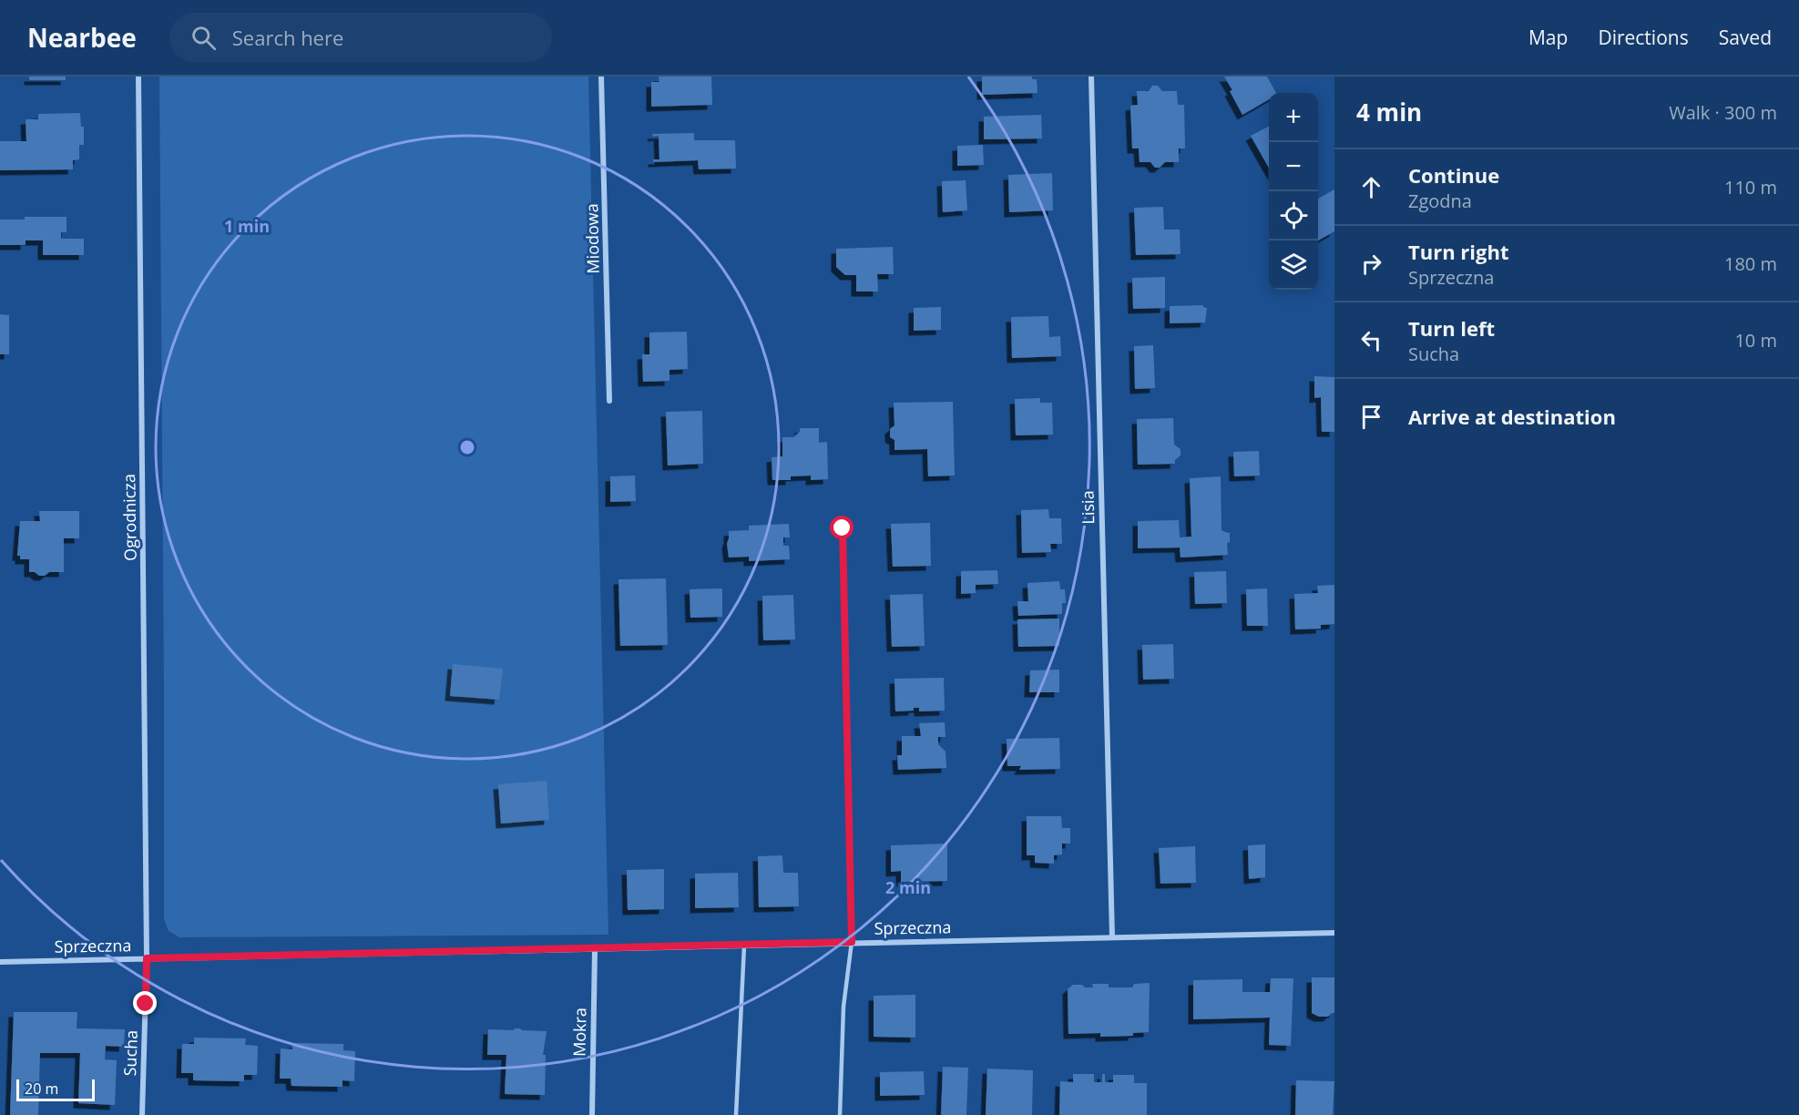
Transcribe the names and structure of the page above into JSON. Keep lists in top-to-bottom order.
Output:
{
  "streets": {
    "street": [
      "Miodowa",
      "Lisia",
      "Ogrodnicza",
      "Sprzeczna",
      "Mokra",
      "Sucha"
    ]
  },
  "crossings": [
    ["Lisia", "Sprzeczna"],
    ["Ogrodnicza", "Sprzeczna"],
    ["Ogrodnicza", "Sucha"],
    ["Sprzeczna", "Mokra"],
    ["Sprzeczna", "Sucha"]
  ],
  "scale_bar": "20 m",
  "page": {
    "header": "Nearbee",
    "search": "Search here",
    "nav": ["Map", "Directions", "Saved"],
    "heading": ["4 min", "Walk · 300 m"],
    "map_buttons": ["+", "−"],
    "list": [
      ["Continue", "Zgodna", "110 m"],
      ["Turn right", "Sprzeczna", "180 m"],
      ["Turn left", "Sucha", "10 m"],
      "Arrive at destination"
    ],
    "scale": "20 m"
  },
  "rings": ["1 min", "2 min"]
}
